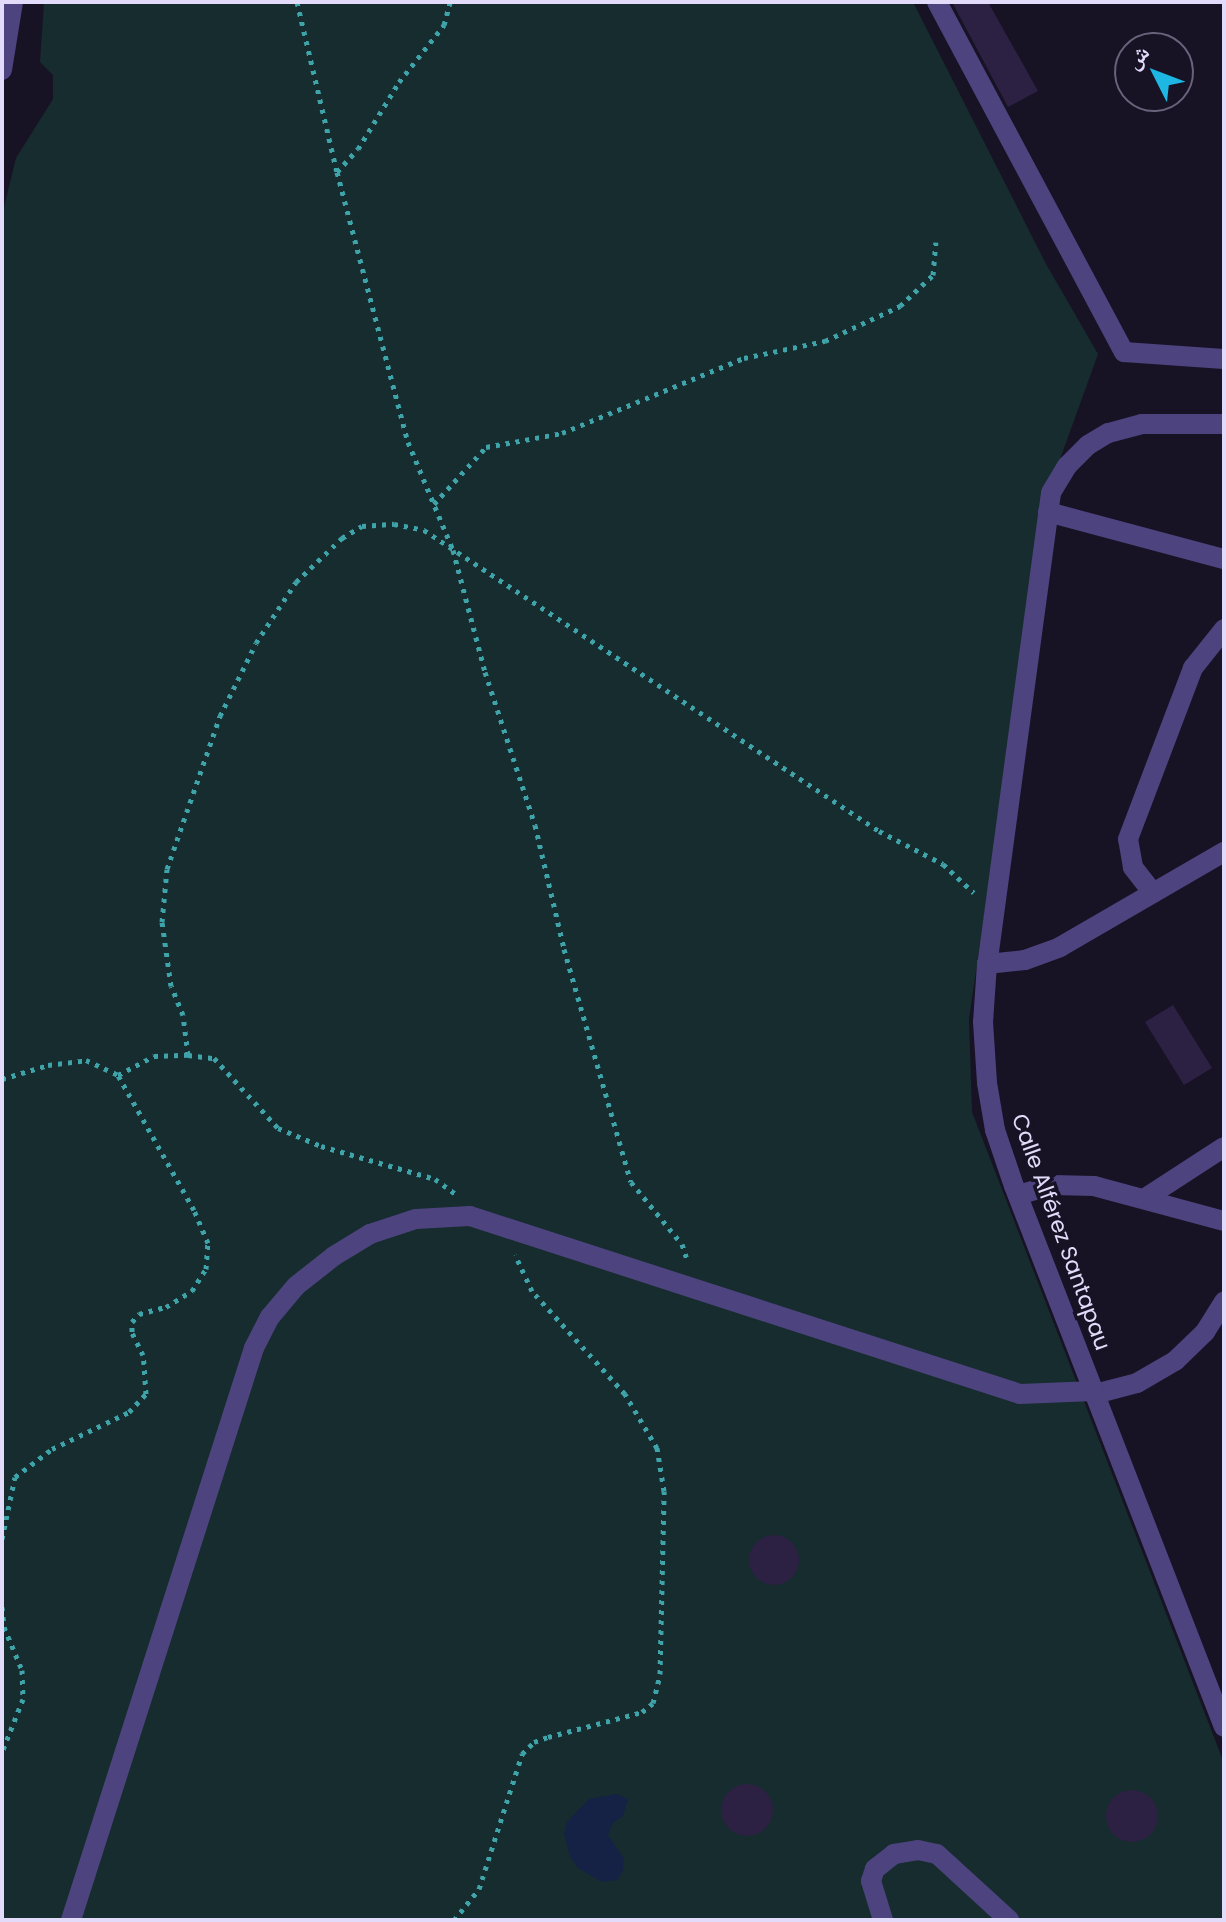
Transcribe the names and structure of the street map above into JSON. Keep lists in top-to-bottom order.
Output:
{
  "streets": {
    "street": ["Calle Alférez Santapau"]
  },
  "north": "top left"
}
